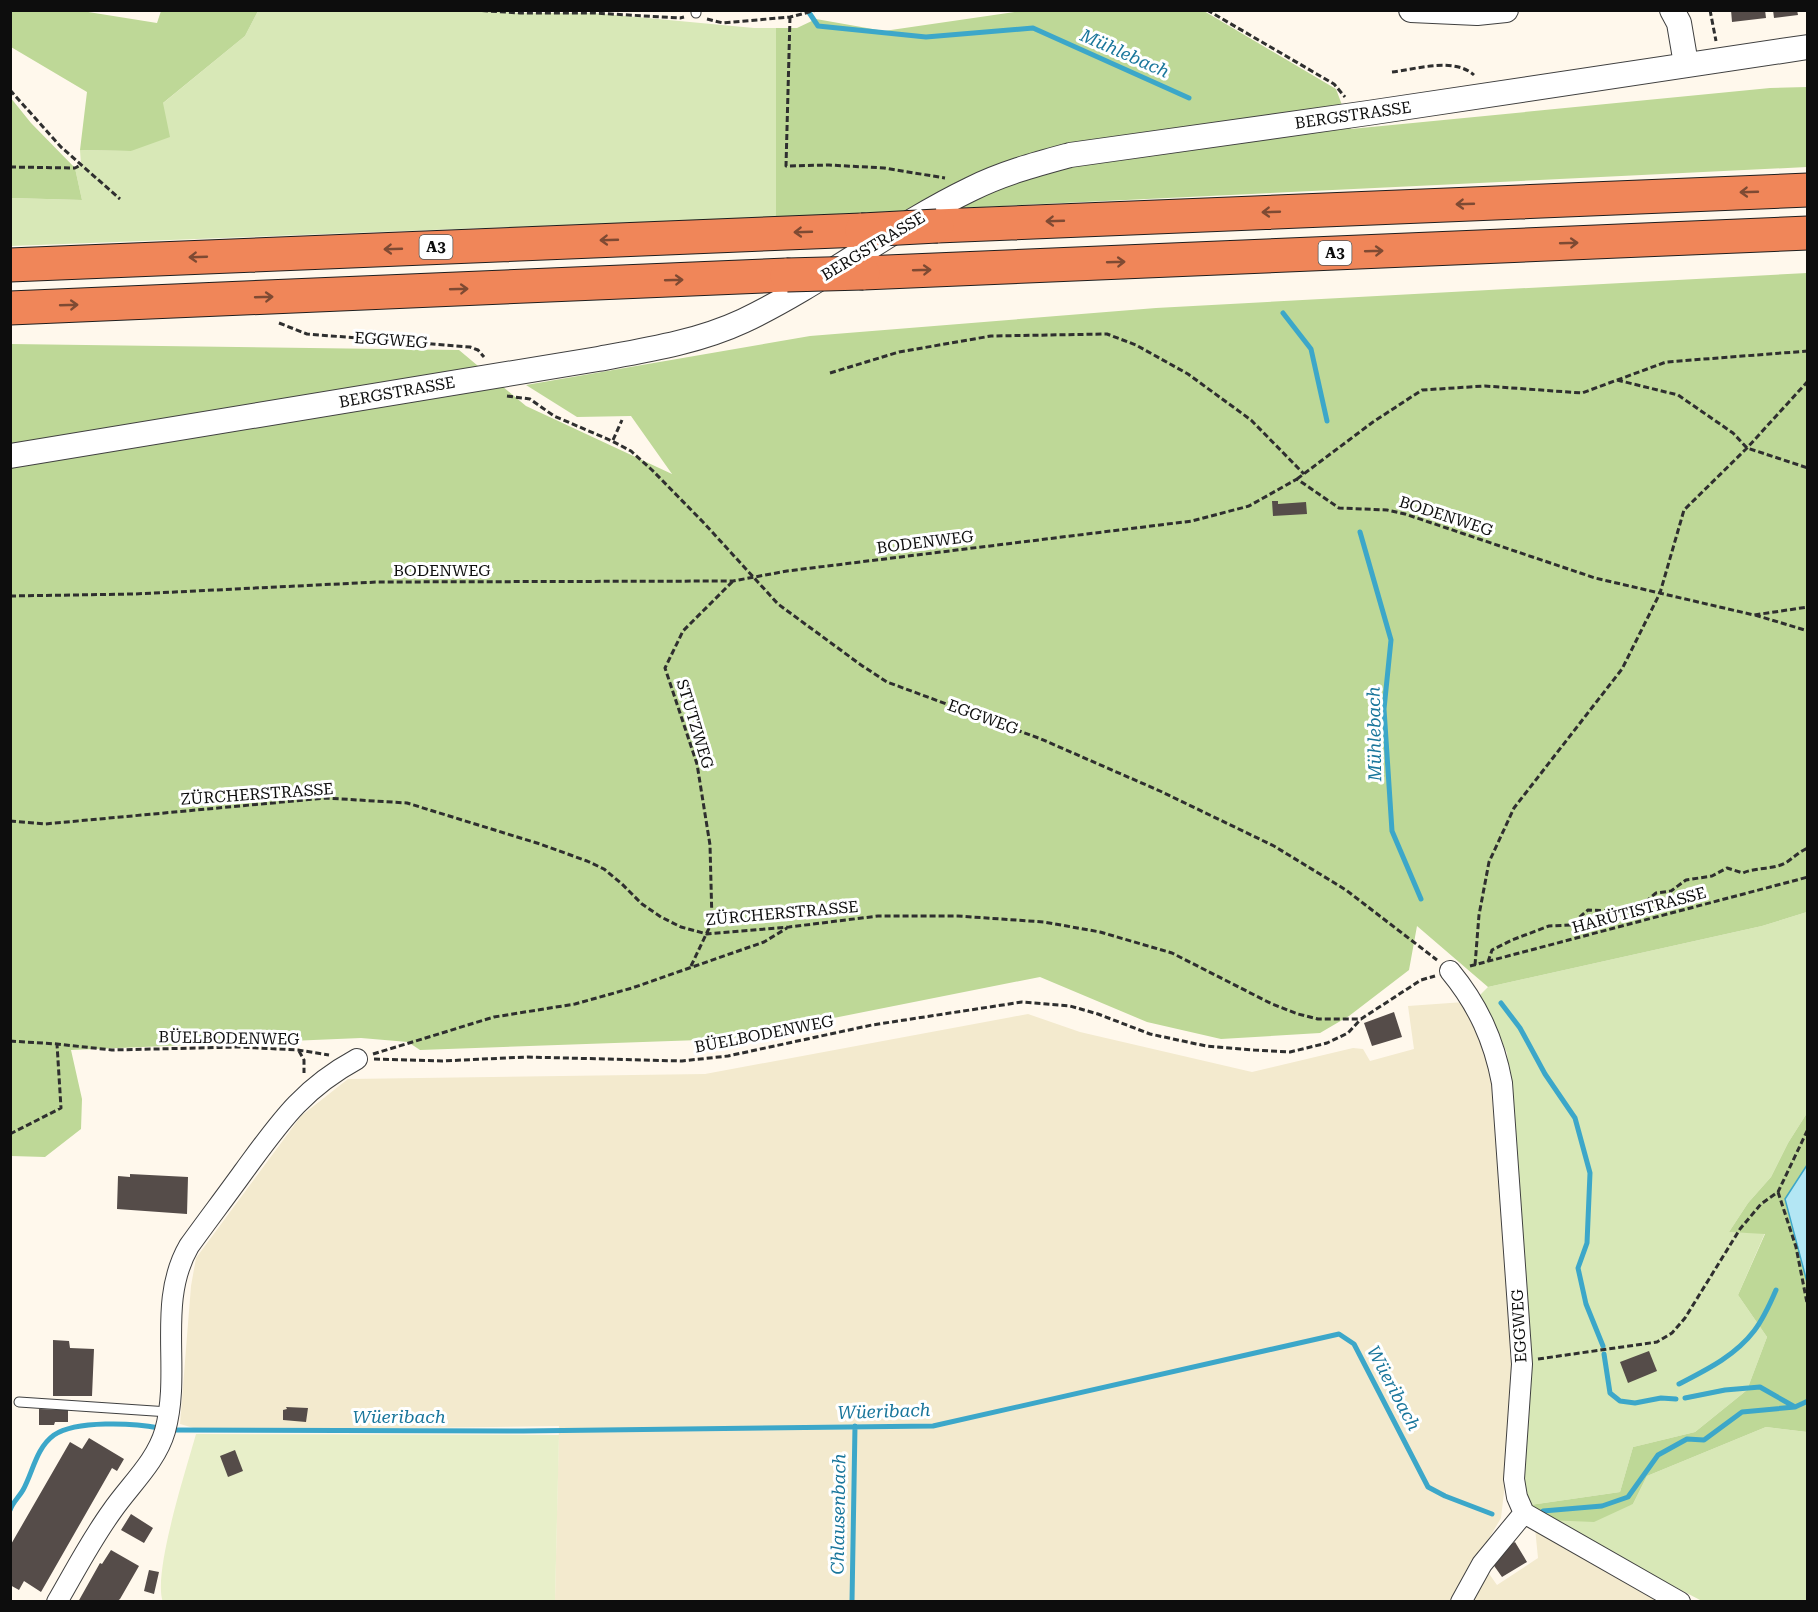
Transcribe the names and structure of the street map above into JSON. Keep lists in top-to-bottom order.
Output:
{
  "streets": {
    "highway": ["A3"],
    "street": ["BERGSTRASSE", "EGGWEG"],
    "path": [
      "BODENWEG",
      "STUTZWEG",
      "ZÜRCHERSTRASSE",
      "HARÜTISTRASSE",
      "BÜELBODENWEG"
    ]
  },
  "crossings": [
    ["BERGSTRASSE", "EGGWEG"],
    ["EGGWEG", "BODENWEG"],
    ["BODENWEG", "STUTZWEG"],
    ["BODENWEG", "HARÜTISTRASSE"],
    ["STUTZWEG", "ZÜRCHERSTRASSE"],
    ["ZÜRCHERSTRASSE", "BÜELBODENWEG"]
  ],
  "water": ["Mühlebach", "Wüeribach", "Chlausenbach"]
}
